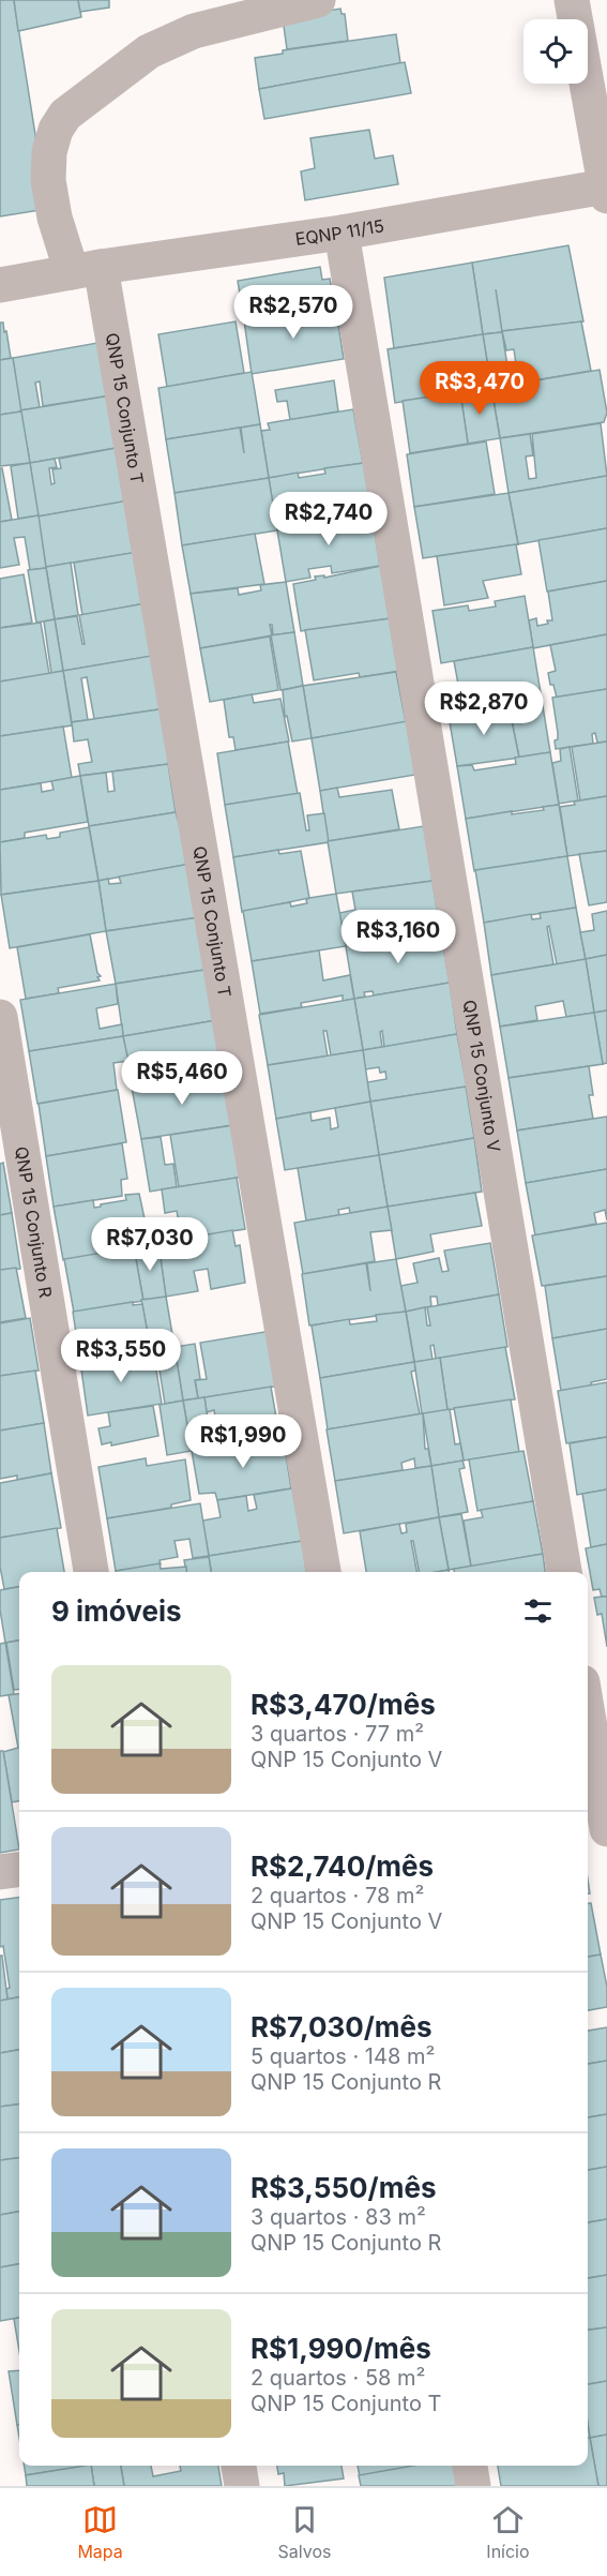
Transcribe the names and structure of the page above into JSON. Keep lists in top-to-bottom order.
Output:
{
  "streets": {
    "street": [
      "EQNP 11/15",
      "QNP 15 Conjunto T",
      "QNP 15 Conjunto V",
      "QNP 15 Conjunto R"
    ]
  },
  "crossings": [
    ["EQNP 11/15", "QNP 15 Conjunto T"],
    ["EQNP 11/15", "QNP 15 Conjunto V"]
  ],
  "page": {
    "price": [
      "R$2,570",
      "R$3,470",
      "R$2,740",
      "R$2,870",
      "R$3,160",
      "R$5,460",
      "R$7,030",
      "R$3,550",
      "R$1,990"
    ],
    "heading": "9 imóveis",
    "list": [
      {
        "name": "R$3,470/mês",
        "note": "3 quartos · 77 m² · QNP 15 Conjunto V"
      },
      {
        "name": "R$2,740/mês",
        "note": "2 quartos · 78 m² · QNP 15 Conjunto V"
      },
      {
        "name": "R$7,030/mês",
        "note": "5 quartos · 148 m² · QNP 15 Conjunto R"
      },
      {
        "name": "R$3,550/mês",
        "note": "3 quartos · 83 m² · QNP 15 Conjunto R"
      },
      {
        "name": "R$1,990/mês",
        "note": "2 quartos · 58 m² · QNP 15 Conjunto T"
      }
    ],
    "tabs": ["Mapa", "Salvos", "Início"]
  }
}
